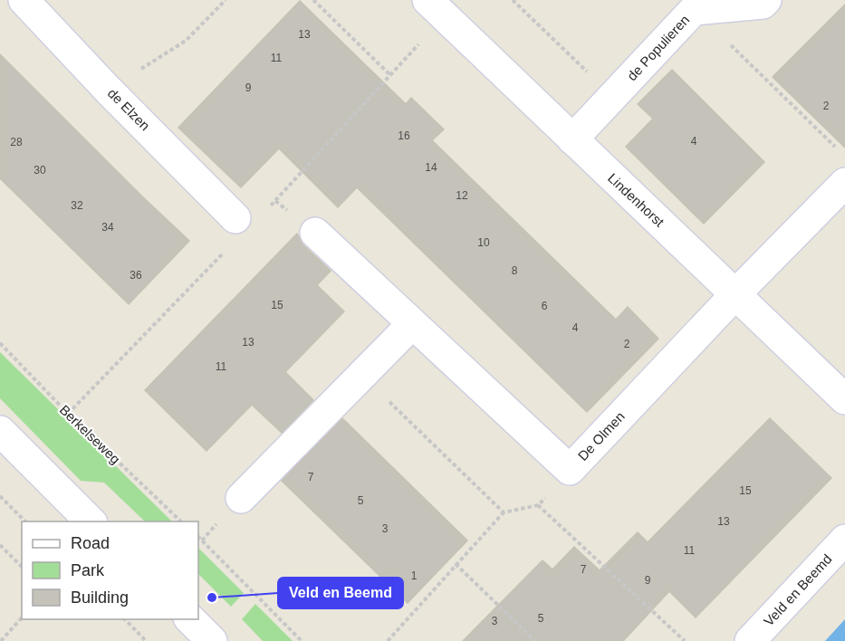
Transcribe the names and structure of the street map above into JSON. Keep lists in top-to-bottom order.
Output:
{
  "streets": {
    "street": [
      "de Populieren",
      "de Elzen",
      "Lindenhorst",
      "De Olmen",
      "Veld en Beemd"
    ],
    "path": ["Berkelseweg"]
  },
  "crossings": [
    ["de Populieren", "Lindenhorst"],
    ["Lindenhorst", "De Olmen"]
  ],
  "places": ["Veld en Beemd"],
  "house_numbers": [
    "13",
    "11",
    "9",
    "2",
    "16",
    "4",
    "28",
    "14",
    "30",
    "12",
    "32",
    "34",
    "10",
    "8",
    "36",
    "15",
    "6",
    "4",
    "13",
    "2",
    "11",
    "7",
    "15",
    "5",
    "13",
    "3",
    "11",
    "7",
    "1",
    "9",
    "5",
    "3"
  ],
  "legend": ["Road", "Park", "Building"]
}
